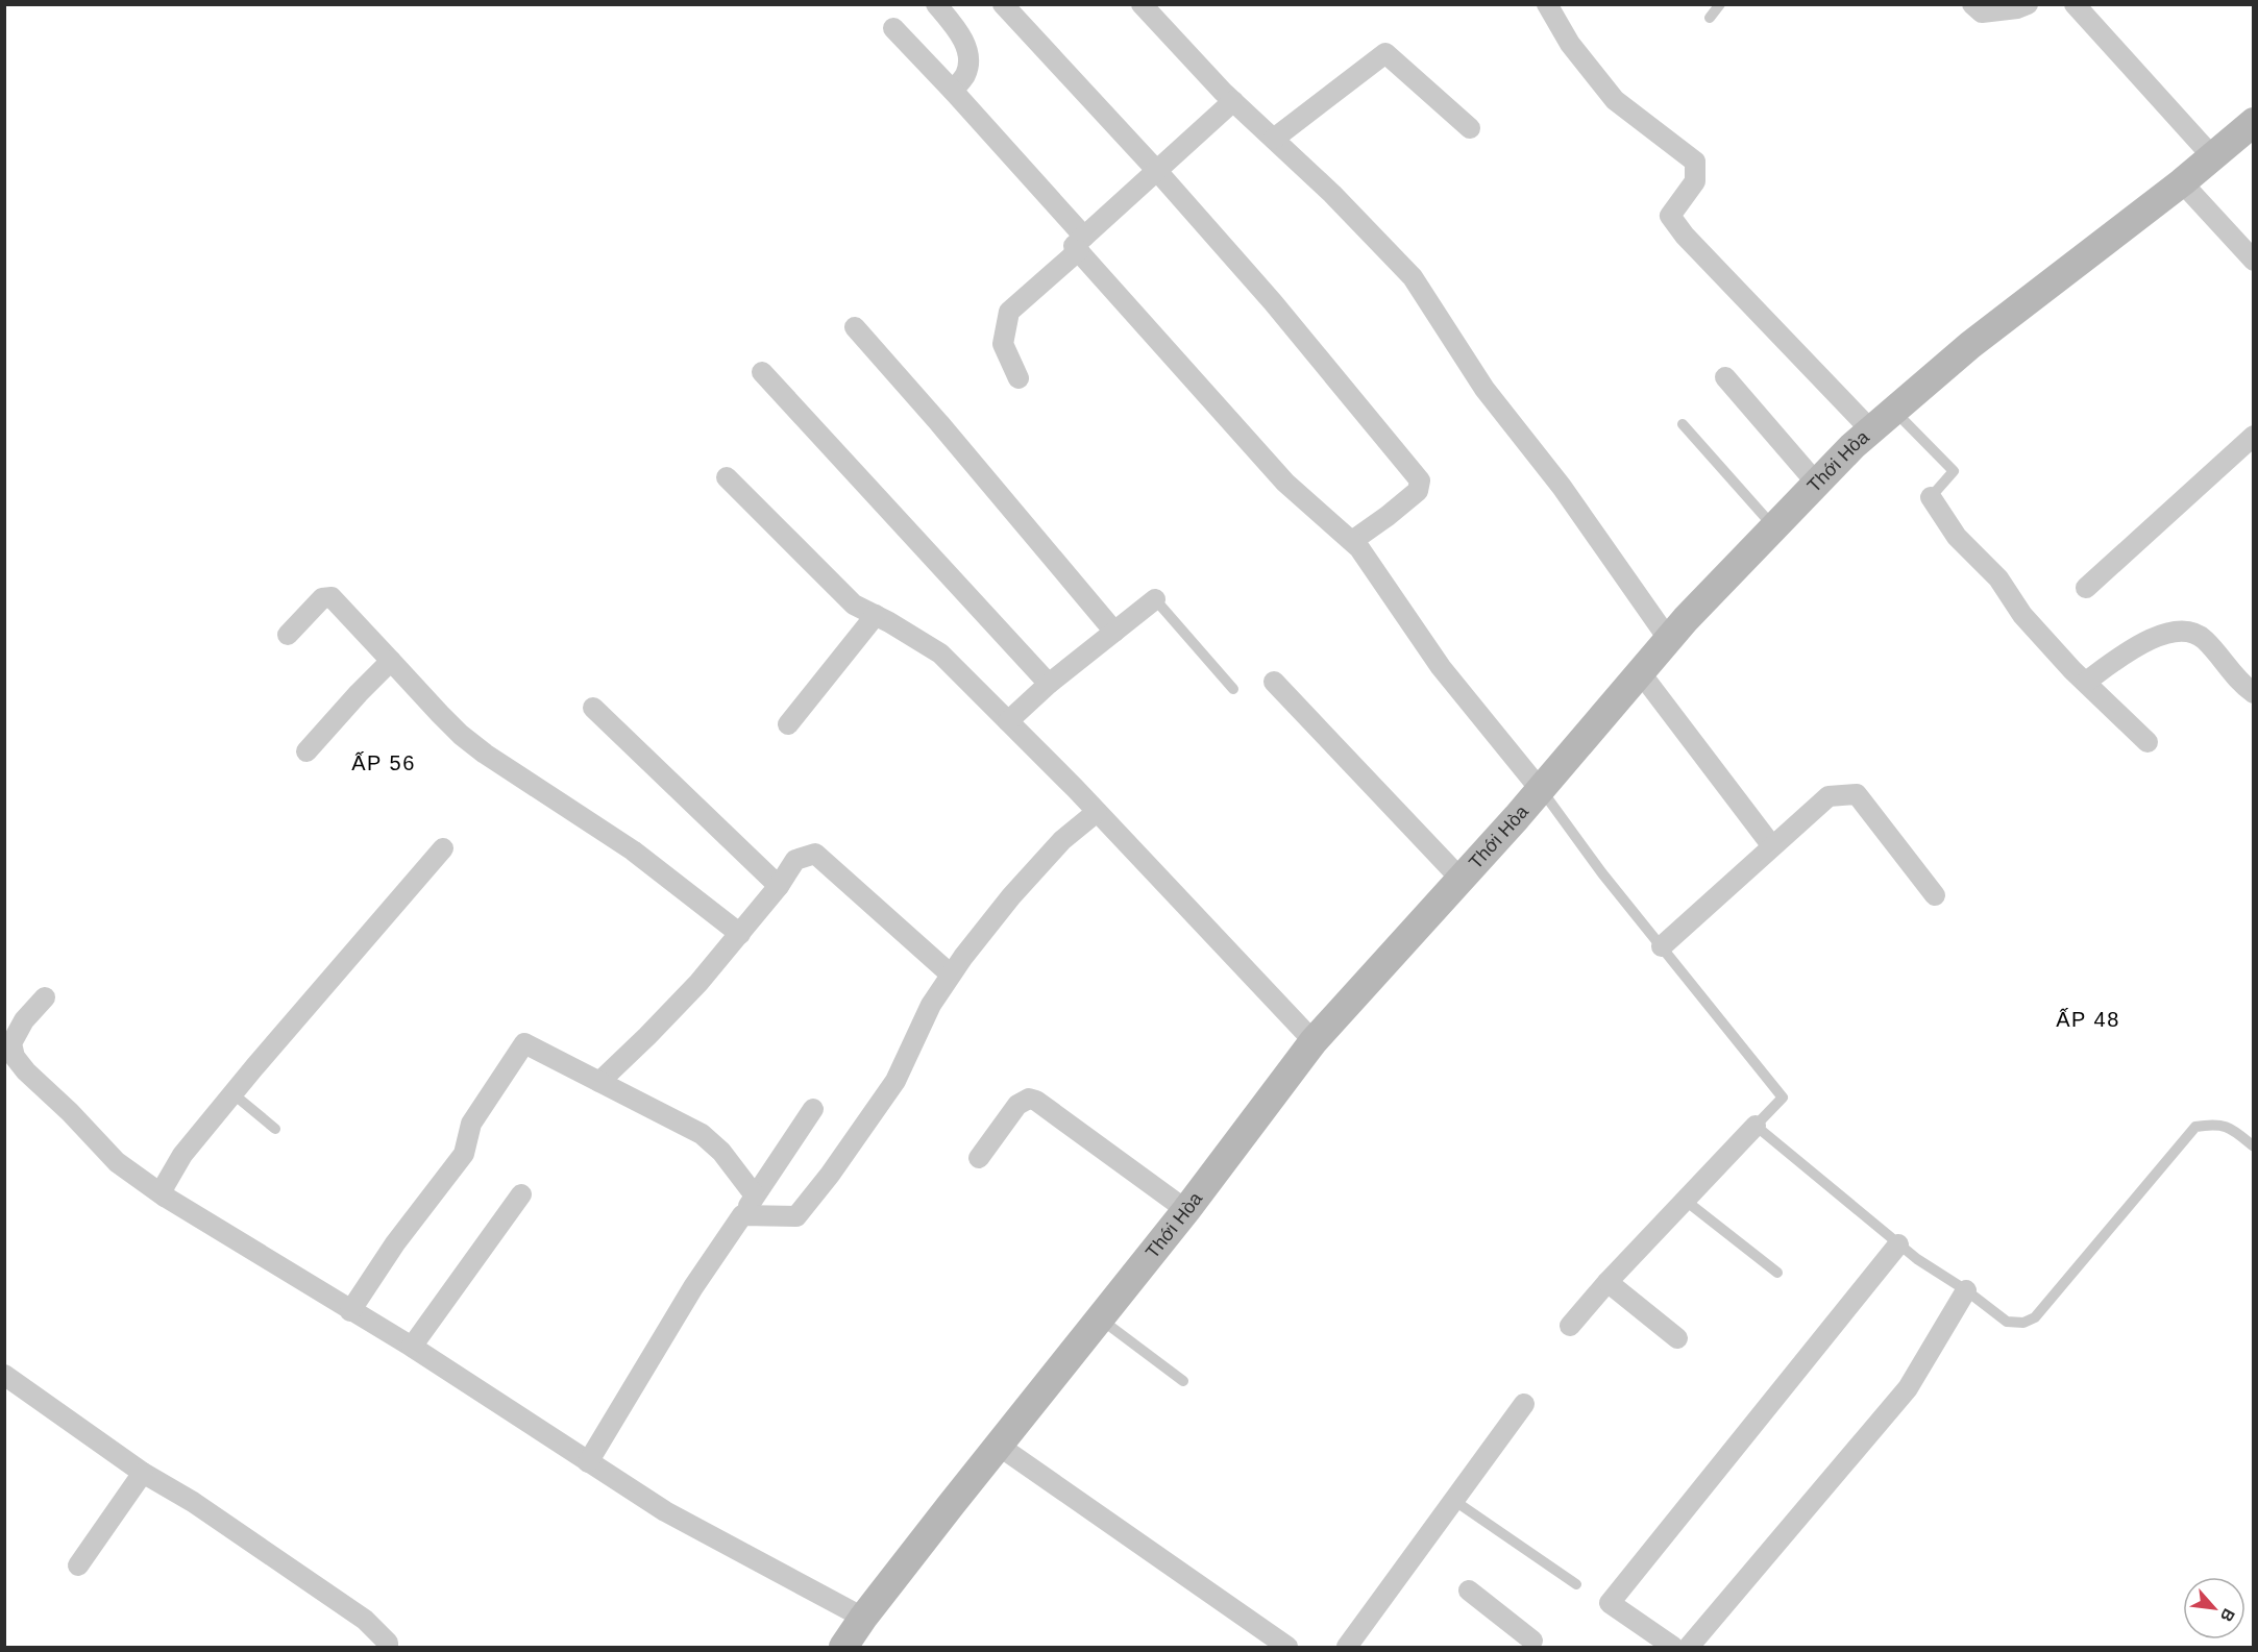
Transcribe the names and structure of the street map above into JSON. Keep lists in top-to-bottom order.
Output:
{
  "streets": {
    "street": ["Thới Hòa"]
  },
  "districts": ["ẤP 56", "ẤP 48"],
  "north": "bottom right"
}
